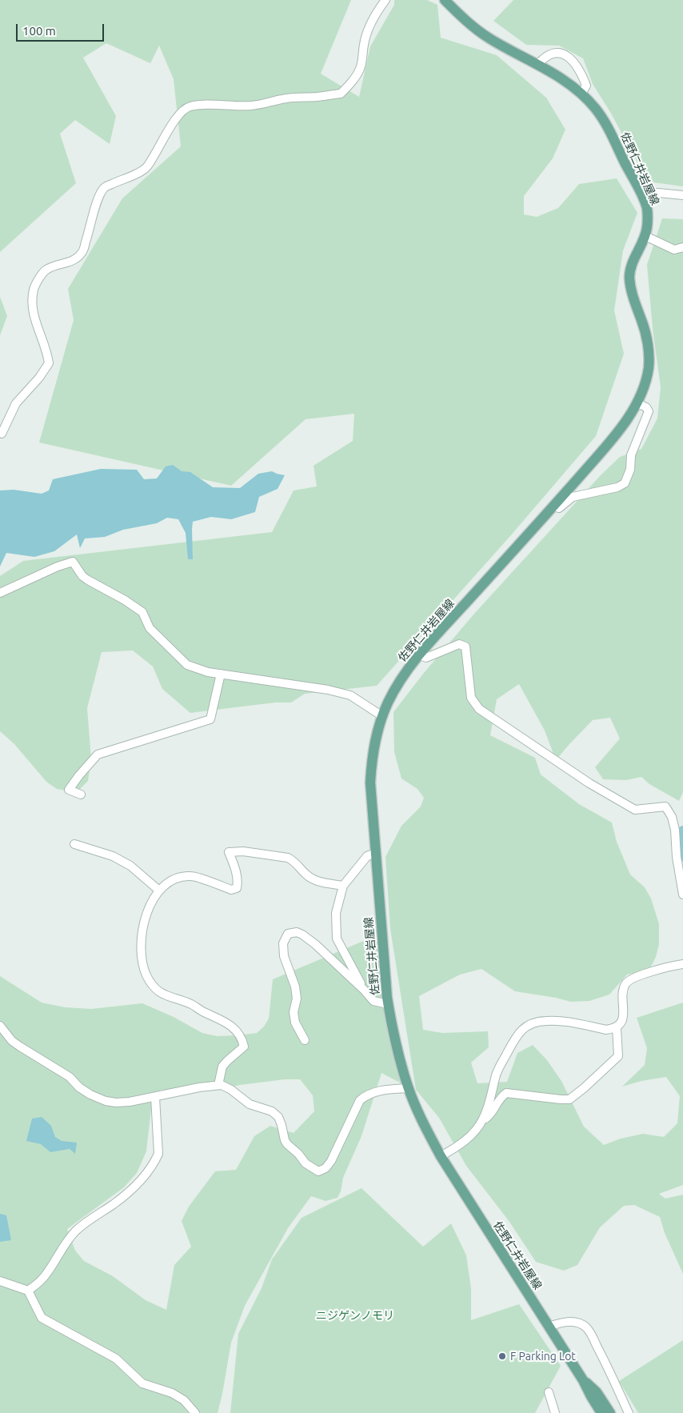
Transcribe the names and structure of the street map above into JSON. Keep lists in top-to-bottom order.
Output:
{
  "streets": {
    "main road": ["佐野仁井岩屋線"]
  },
  "parks": ["ニジゲンノモリ"],
  "places": ["F Parking Lot"],
  "scale_bar": "100 m"
}
